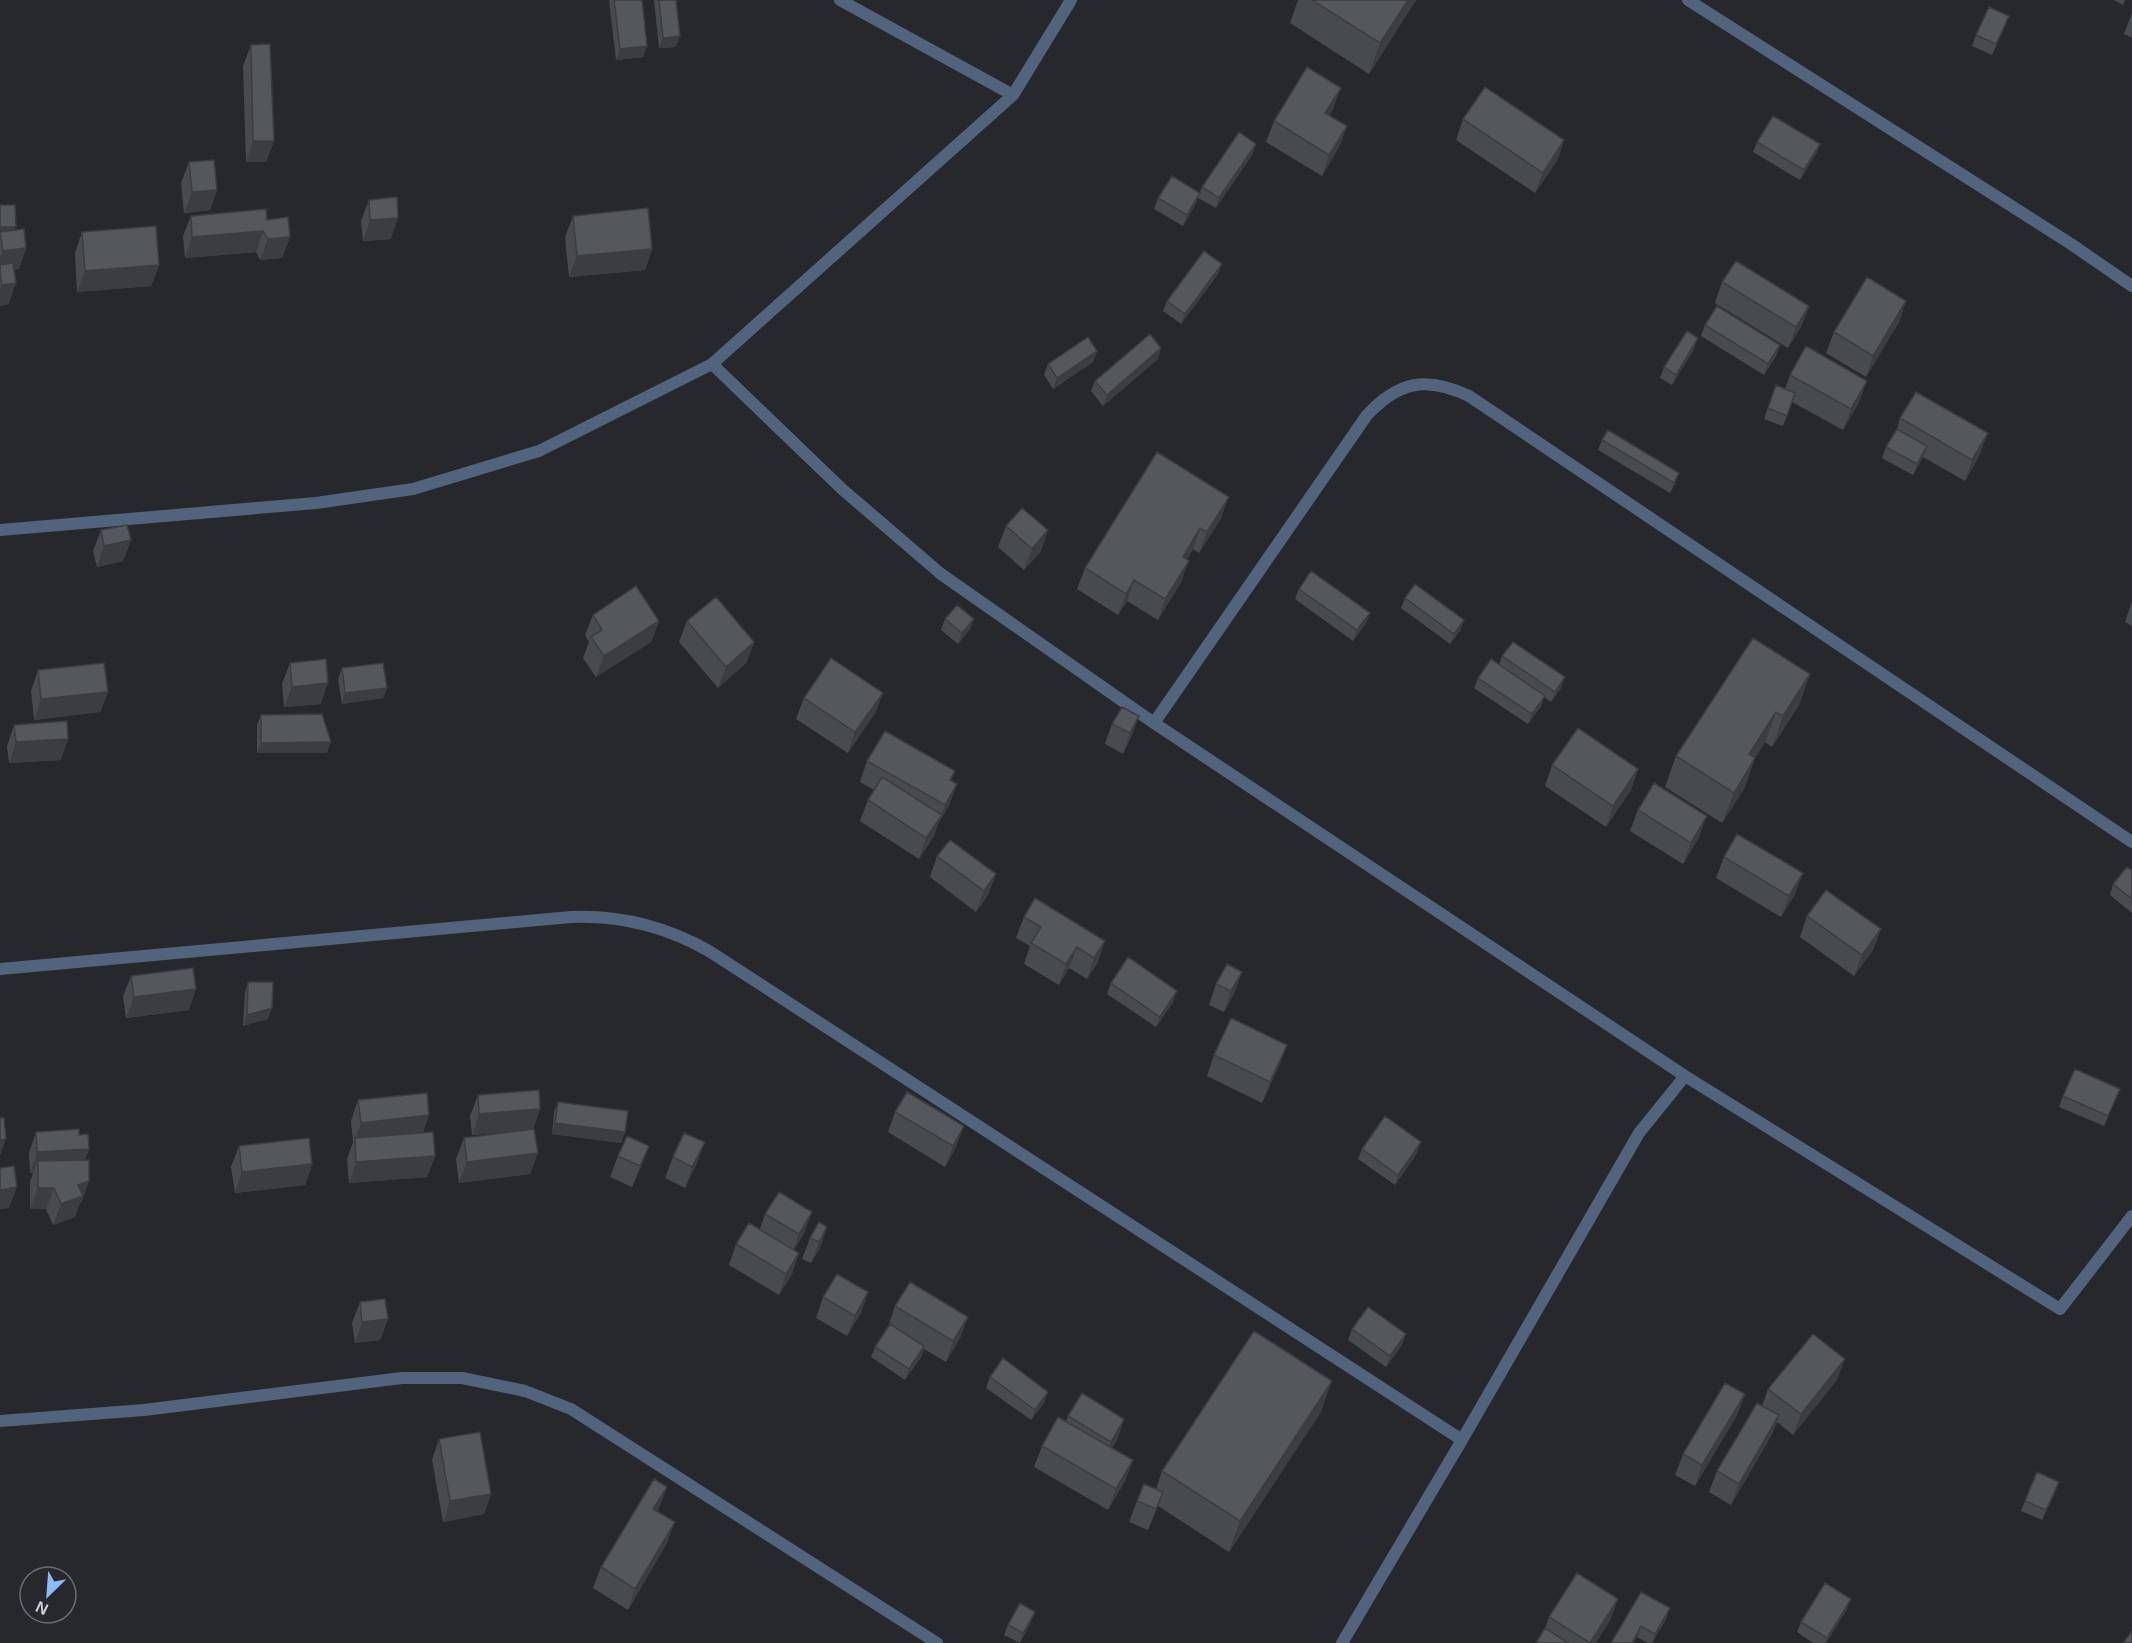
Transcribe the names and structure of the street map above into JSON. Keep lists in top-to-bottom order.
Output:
{
  "north": "bottom left"
}
